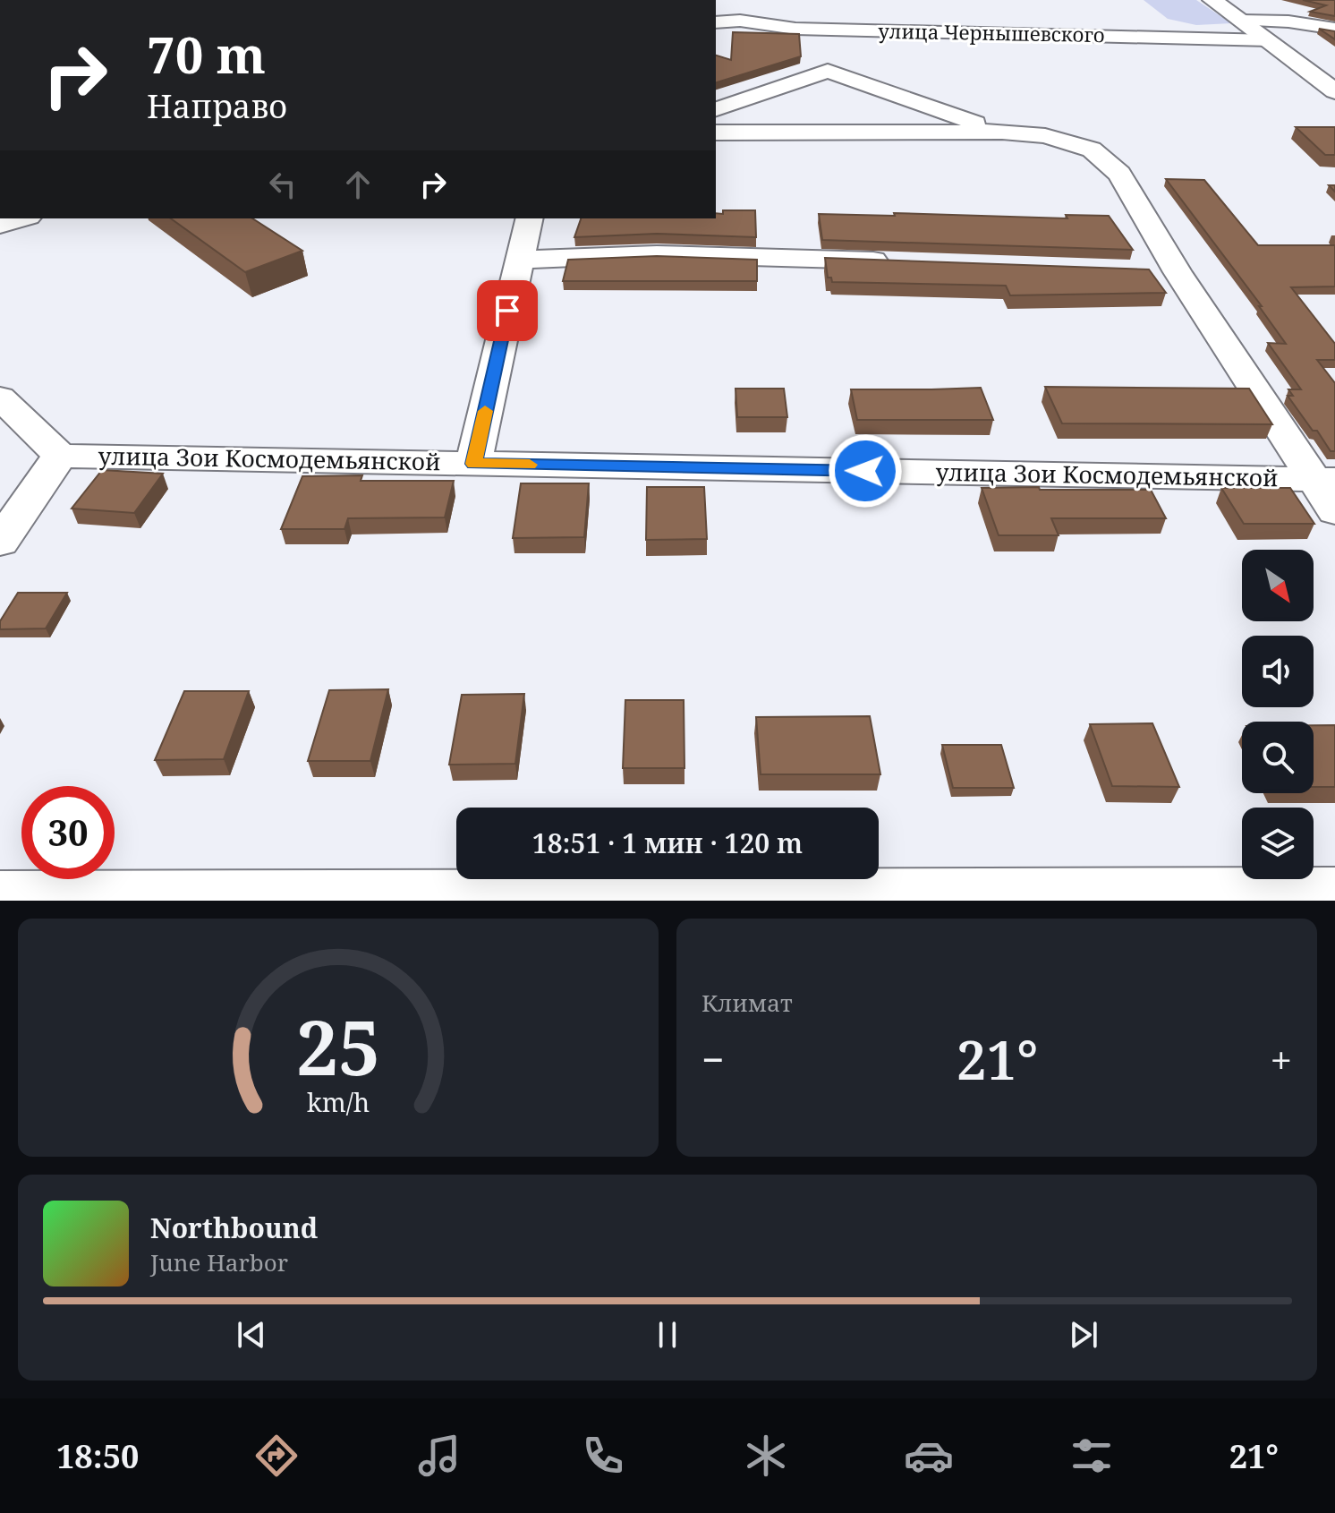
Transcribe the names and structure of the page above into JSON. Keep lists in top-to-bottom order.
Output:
{
  "streets": {
    "street": ["улица Чернышевского", "улица Зои Космодемьянской"]
  },
  "north": "bottom right",
  "page": {
    "turn": ["70 m", "Направо"],
    "limit": "30",
    "trip": "18:51 · 1 мин · 120 m",
    "tile": "Климат",
    "heat": ["−", "21°", "+"],
    "song": ["Northbound", "June Harbor"],
    "tabs": ["18:50", "21°"],
    "gauge": ["25", "km/h"]
  }
}
